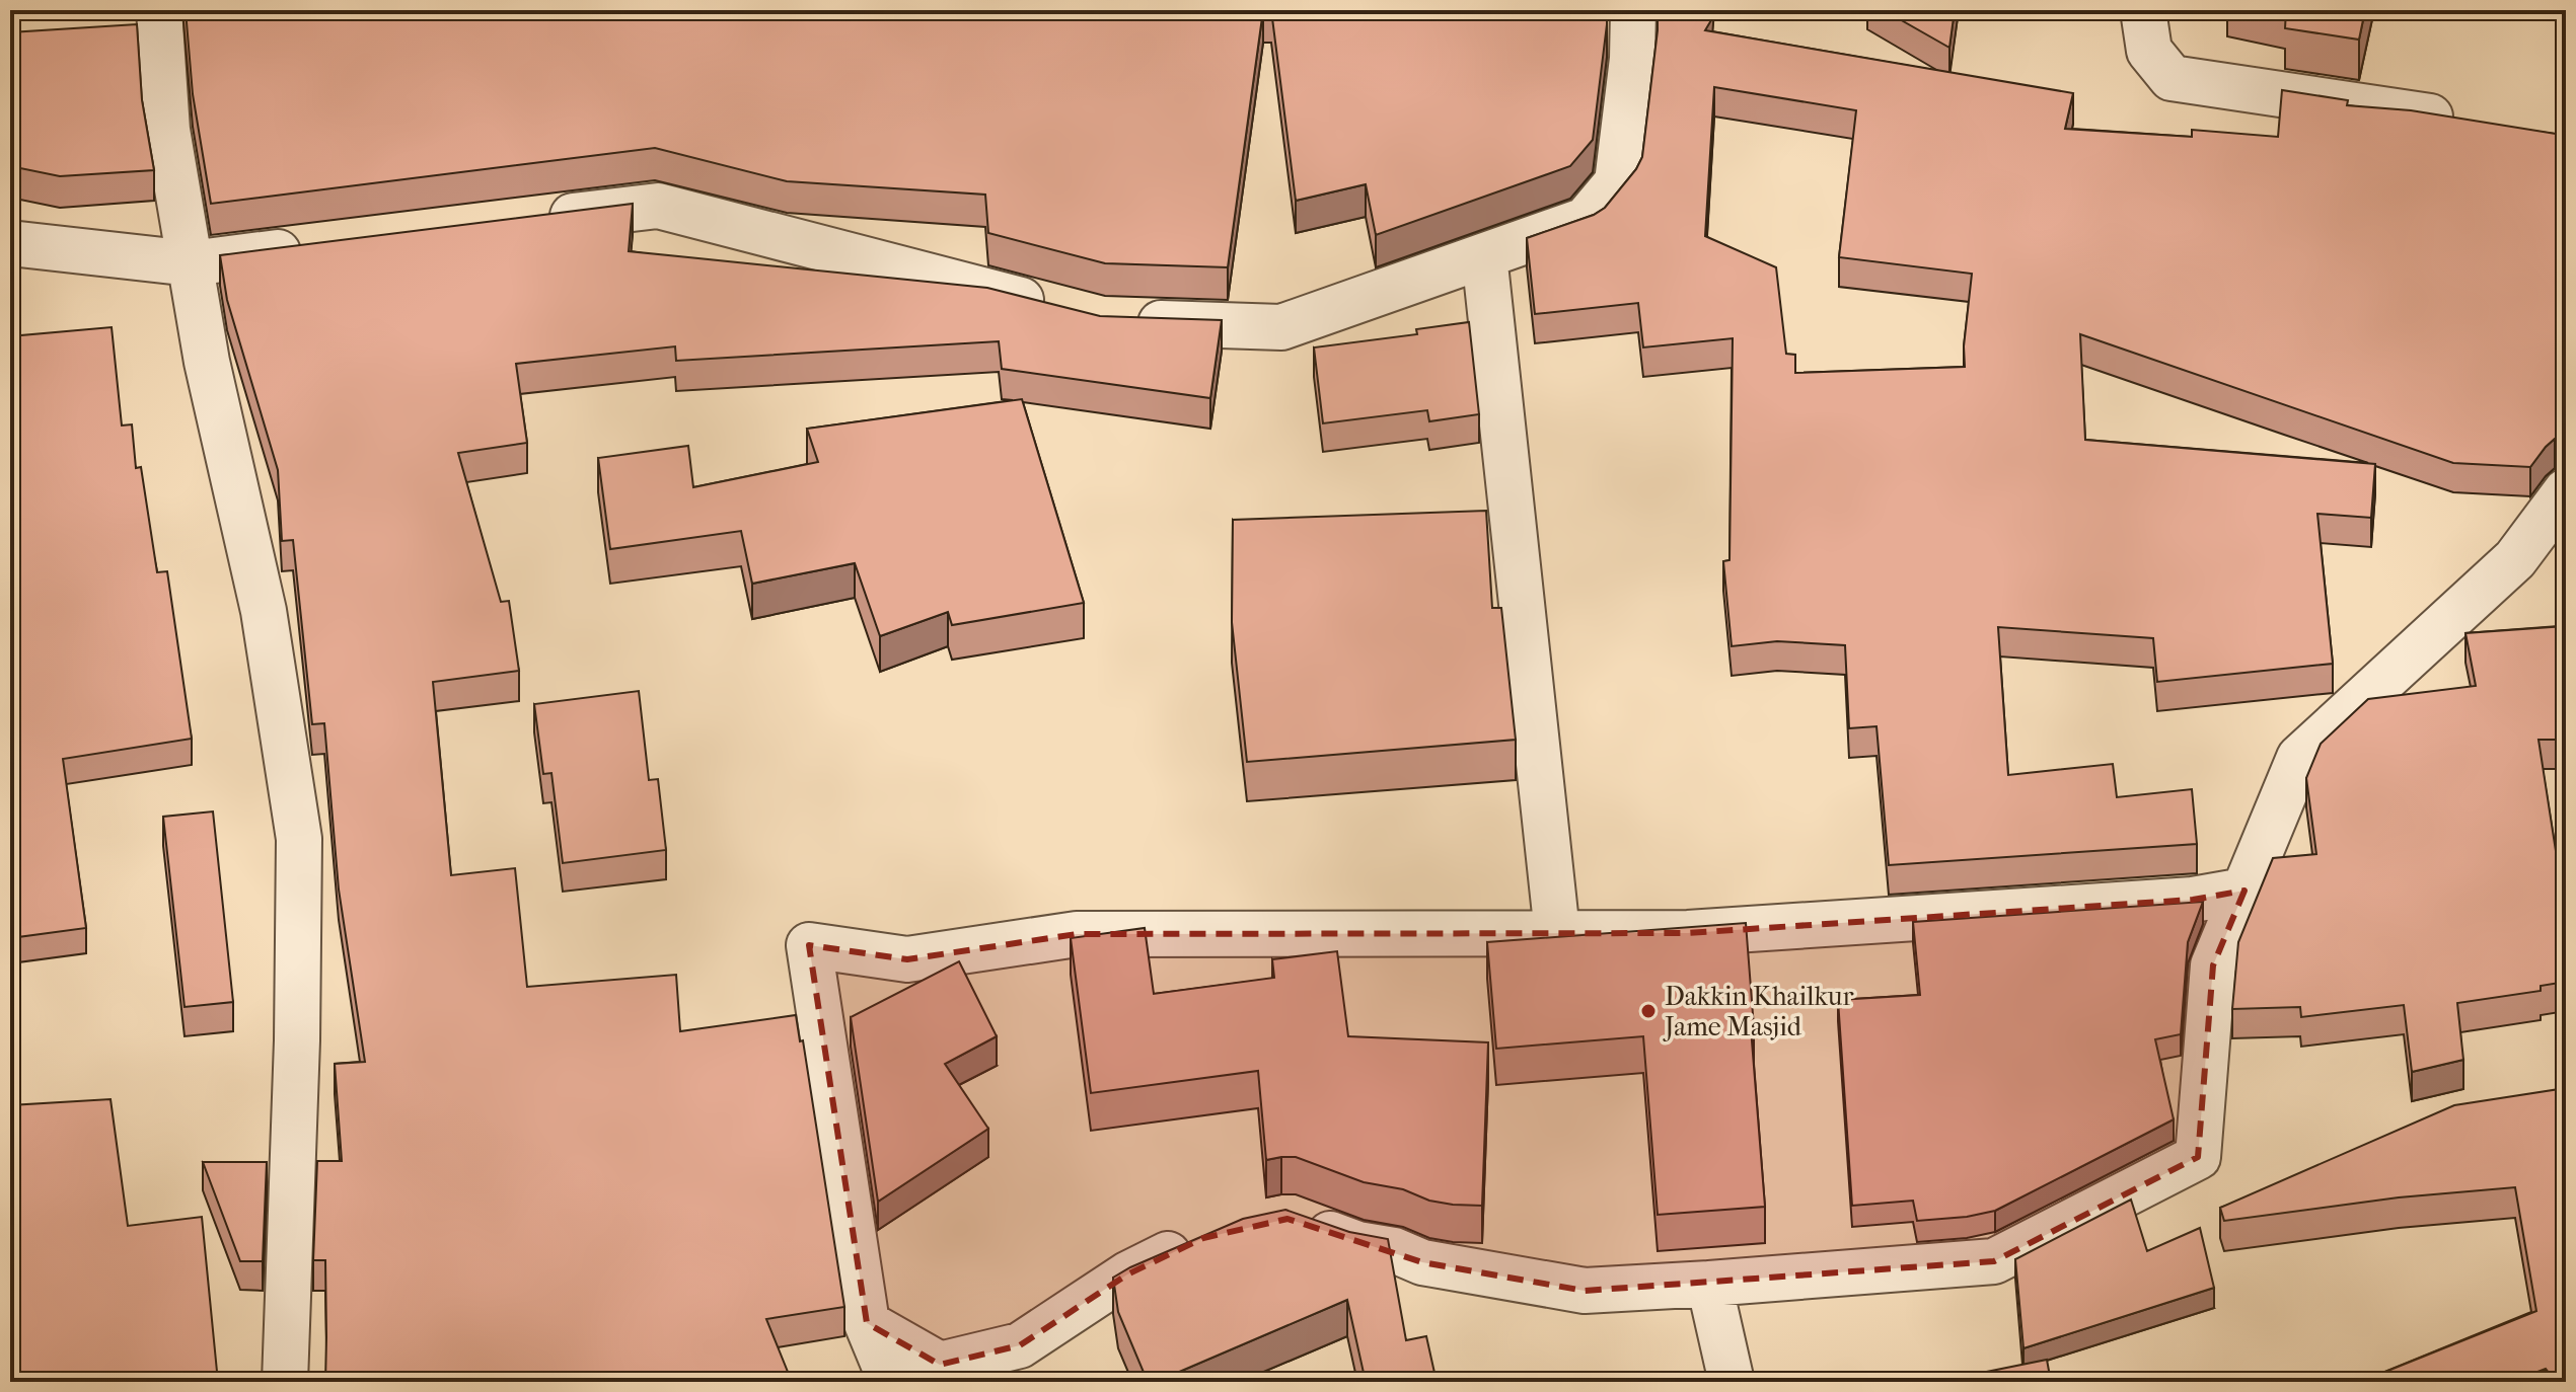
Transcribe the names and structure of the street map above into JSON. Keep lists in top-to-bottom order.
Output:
{
  "places": ["Dakkin Khailkur Jame Masjid"]
}
